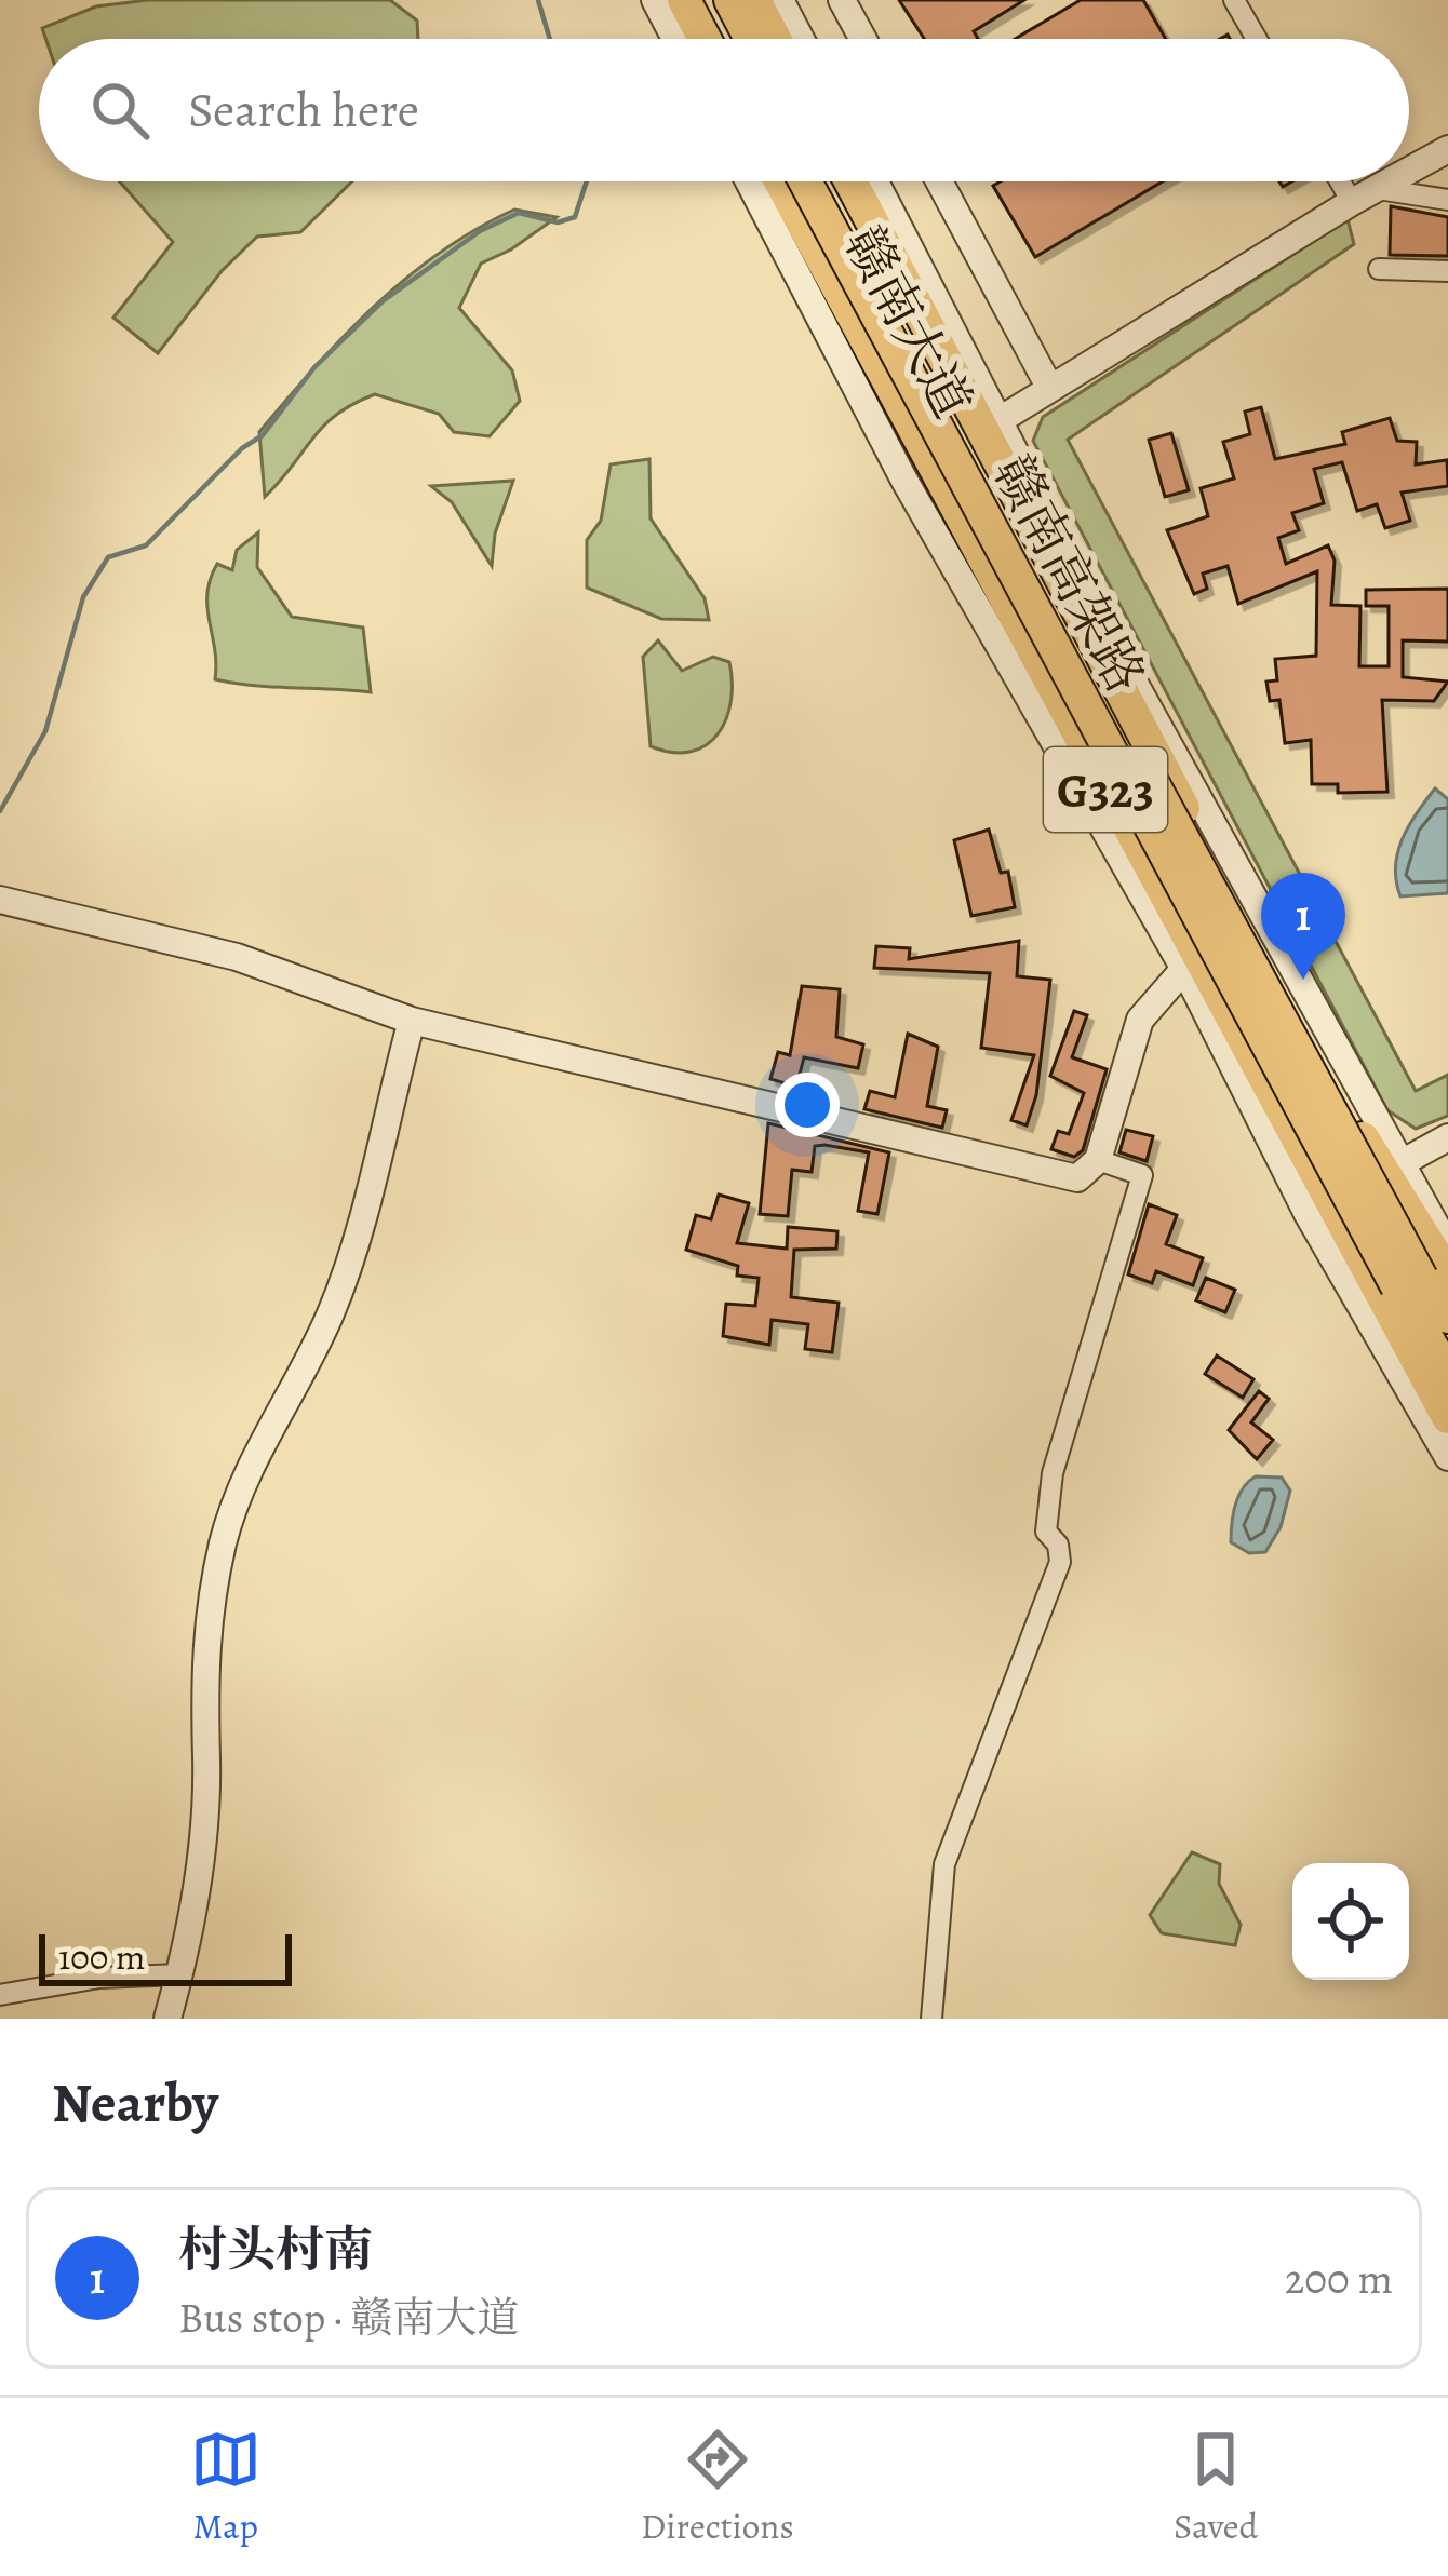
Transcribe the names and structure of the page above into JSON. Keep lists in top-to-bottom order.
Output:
{
  "streets": {
    "main road": ["赣南大道", "赣南高架路", "G323"]
  },
  "crossings": [
    ["赣南大道", "赣南高架路"]
  ],
  "scale_bar": "100 m",
  "page": {
    "search": "Search here",
    "pins": "1",
    "scale": "100 m",
    "heading": "Nearby",
    "list": [
      {
        "mark": "1",
        "name": "村头村南",
        "note": "Bus stop · 赣南大道",
        "value": "200 m"
      }
    ],
    "nav": ["Map", "Directions", "Saved"]
  }
}
